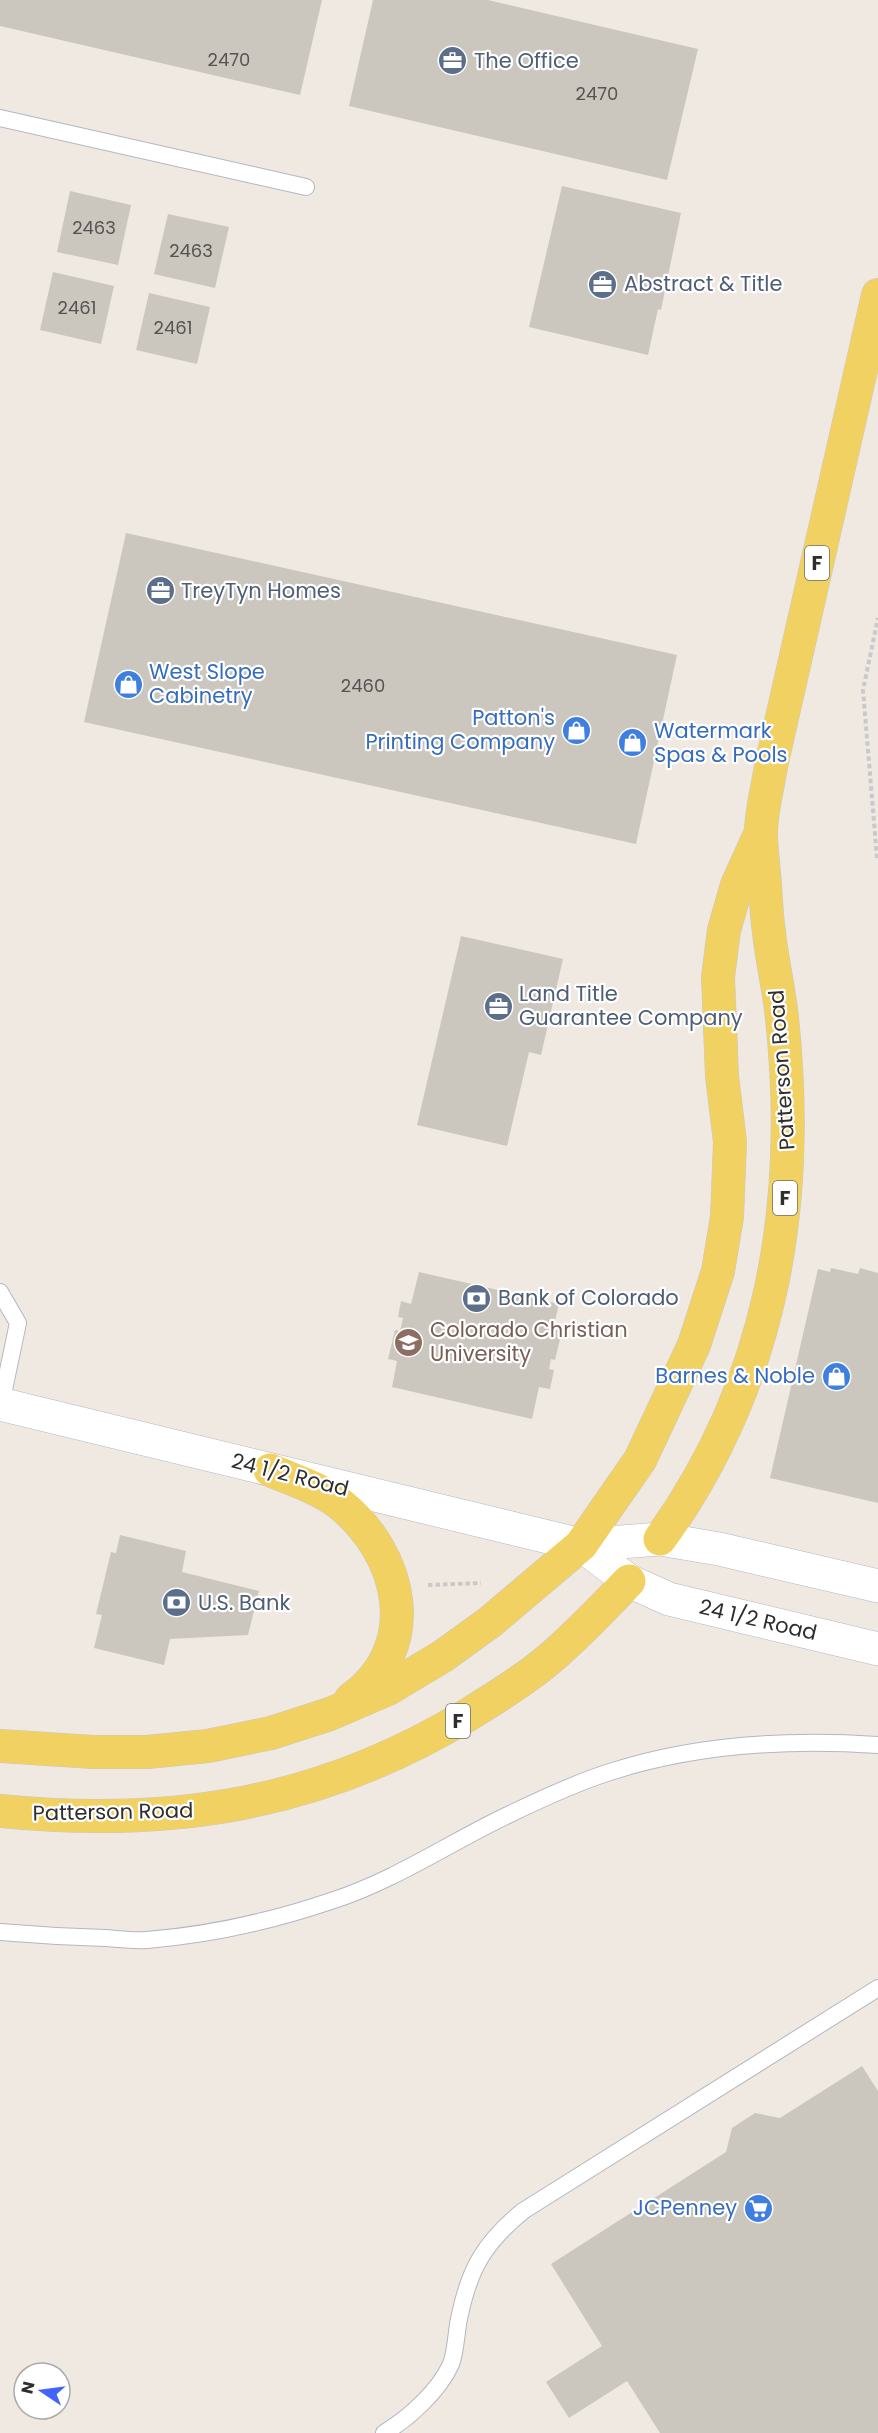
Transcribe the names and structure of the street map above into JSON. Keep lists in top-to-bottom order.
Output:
{
  "streets": {
    "main road": ["F", "Patterson Road", "24 1/2 Road"]
  },
  "crossings": [
    ["Patterson Road", "24 1/2 Road"]
  ],
  "places": {
    "office": [
      "The Office",
      "Abstract & Title",
      "TreyTyn Homes",
      "Land Title Guarantee Company"
    ],
    "shop": [
      "West Slope Cabinetry",
      "Patton's Printing Company",
      "Watermark Spas & Pools",
      "Barnes & Noble"
    ],
    "bank": ["Bank of Colorado", "U.S. Bank"],
    "school or university": ["Colorado Christian University"],
    "supermarket": ["JCPenney"]
  },
  "house_numbers": [
    "2470",
    "2470",
    "2463",
    "2463",
    "2461",
    "2461",
    "2460"
  ],
  "north": "left"
}
